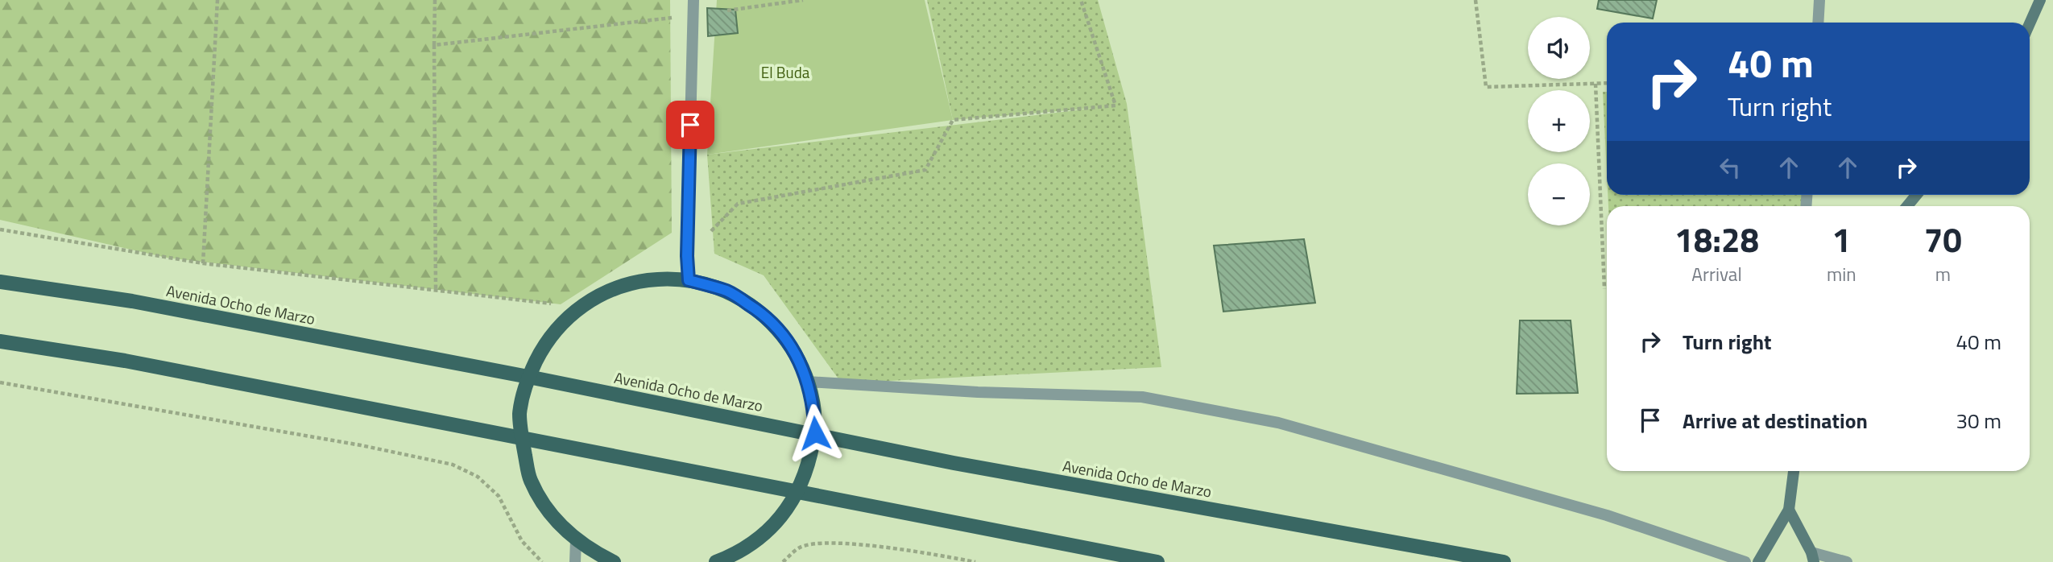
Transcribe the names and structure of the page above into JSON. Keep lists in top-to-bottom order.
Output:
{
  "streets": {
    "main road": ["Avenida Ocho de Marzo"]
  },
  "parks": ["El Buda"],
  "page": {
    "map_buttons": ["+", "−"],
    "turn": ["40 m", "Turn right"],
    "eta": [
      "18:28",
      "Arrival",
      "1",
      "min",
      "70",
      "m"
    ],
    "list": [
      {
        "name": "Turn right",
        "value": "40 m"
      },
      {
        "name": "Arrive at destination",
        "value": "30 m"
      }
    ]
  }
}
